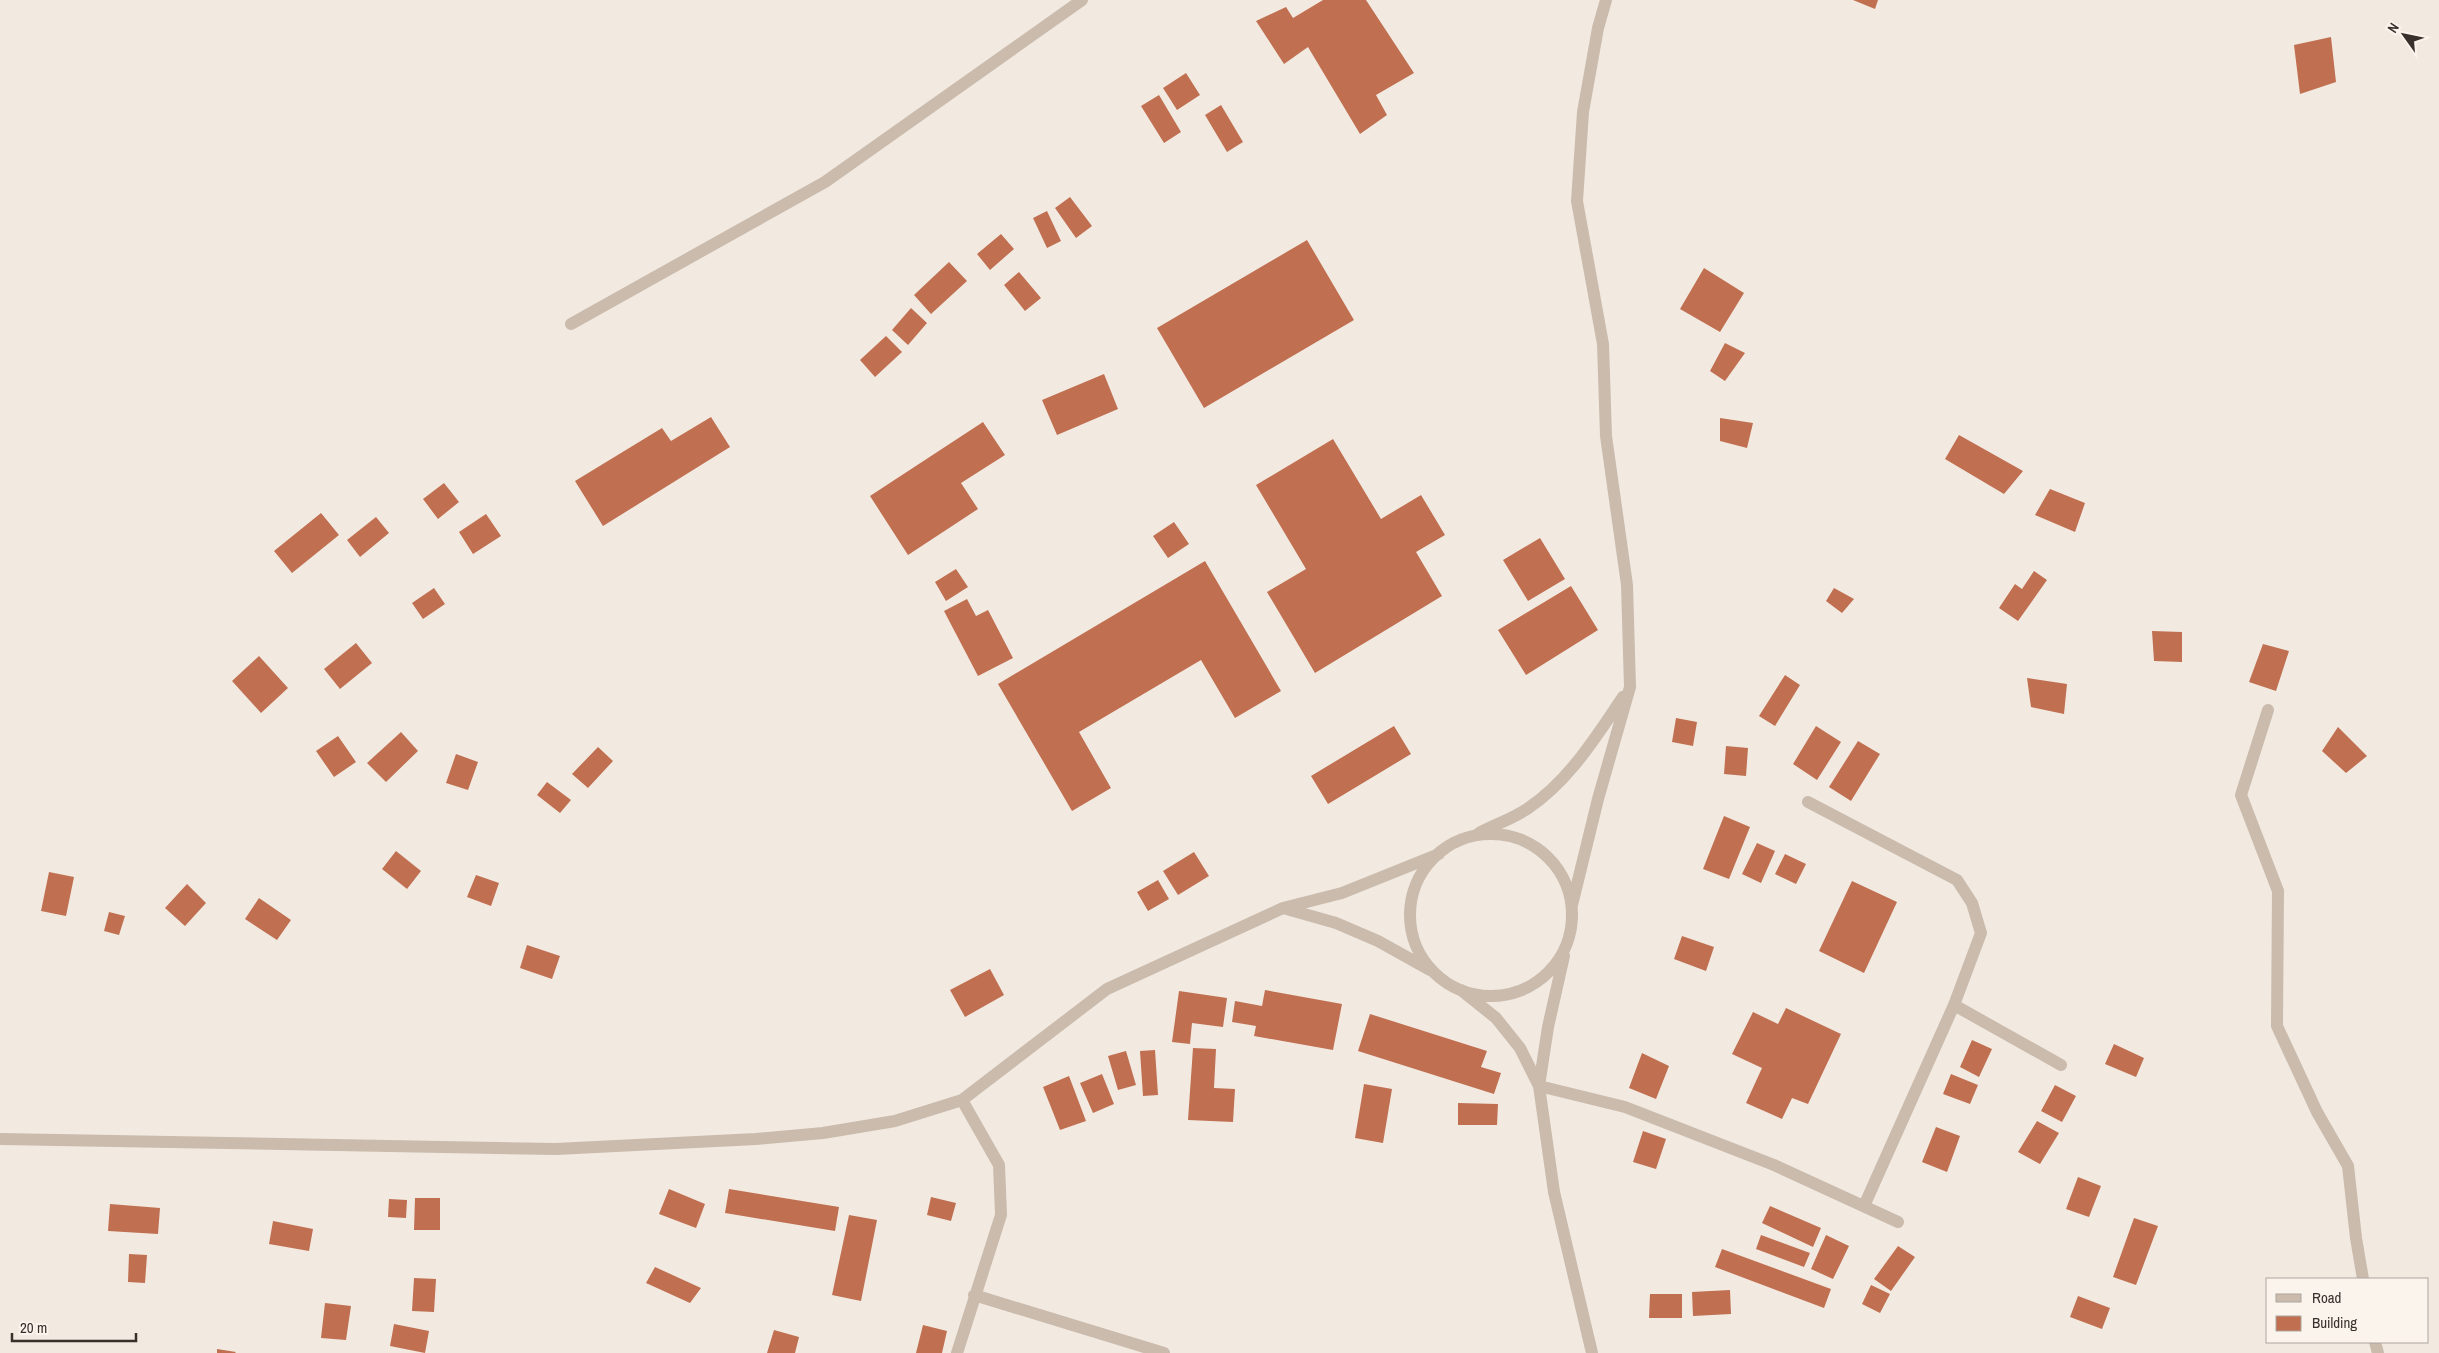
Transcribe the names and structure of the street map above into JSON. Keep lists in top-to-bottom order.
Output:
{
  "legend": ["Road", "Building"],
  "scale_bar": "20 m",
  "north": "top left"
}
